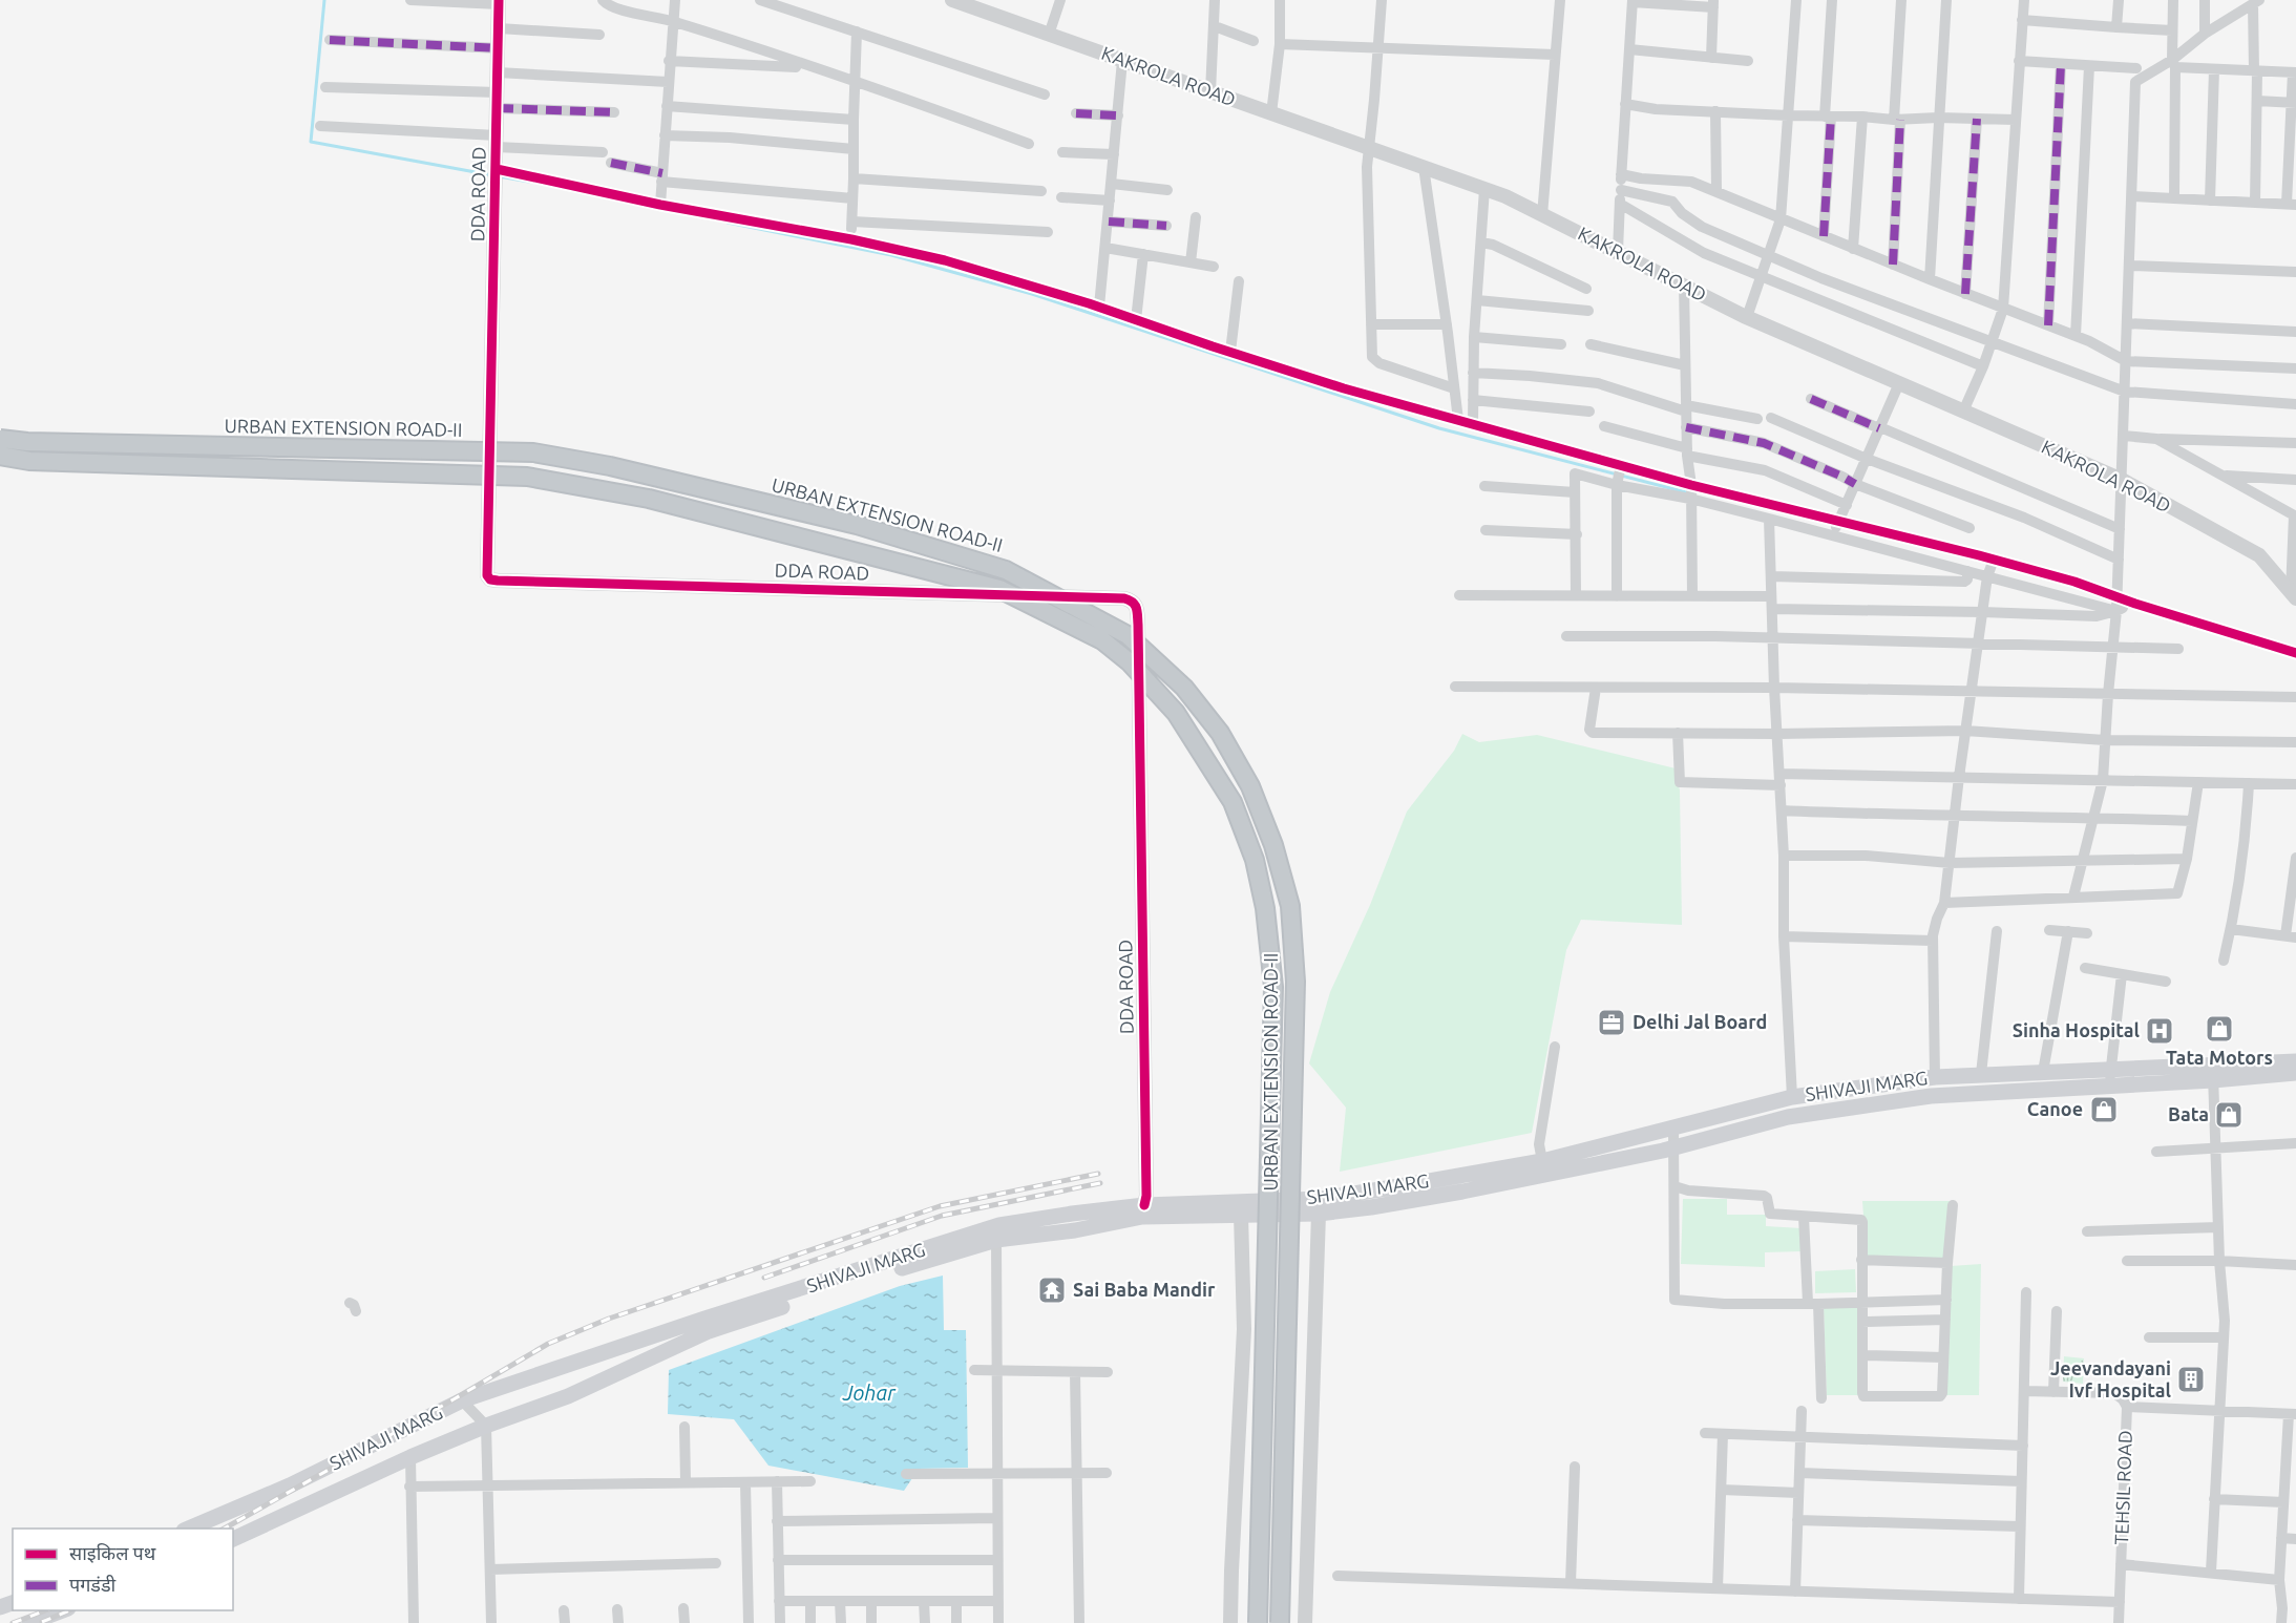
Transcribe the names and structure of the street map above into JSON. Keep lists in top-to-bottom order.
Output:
{
  "streets": {
    "highway": ["URBAN EXTENSION ROAD-II"],
    "main road": ["SHIVAJI MARG"],
    "street": ["KAKROLA ROAD", "DDA ROAD", "TEHSIL ROAD"]
  },
  "crossings": [
    ["DDA ROAD", "SHIVAJI MARG"]
  ],
  "water": ["Johar"],
  "places": {
    "office": ["Delhi Jal Board"],
    "shop": ["Tata Motors", "Canoe", "Bata"],
    "hospital": ["Sinha Hospital"],
    "temple": ["Sai Baba Mandir"],
    "building": ["Jeevandayani Ivf Hospital"]
  },
  "legend": ["साइकिल पथ", "पगडंडी"]
}
